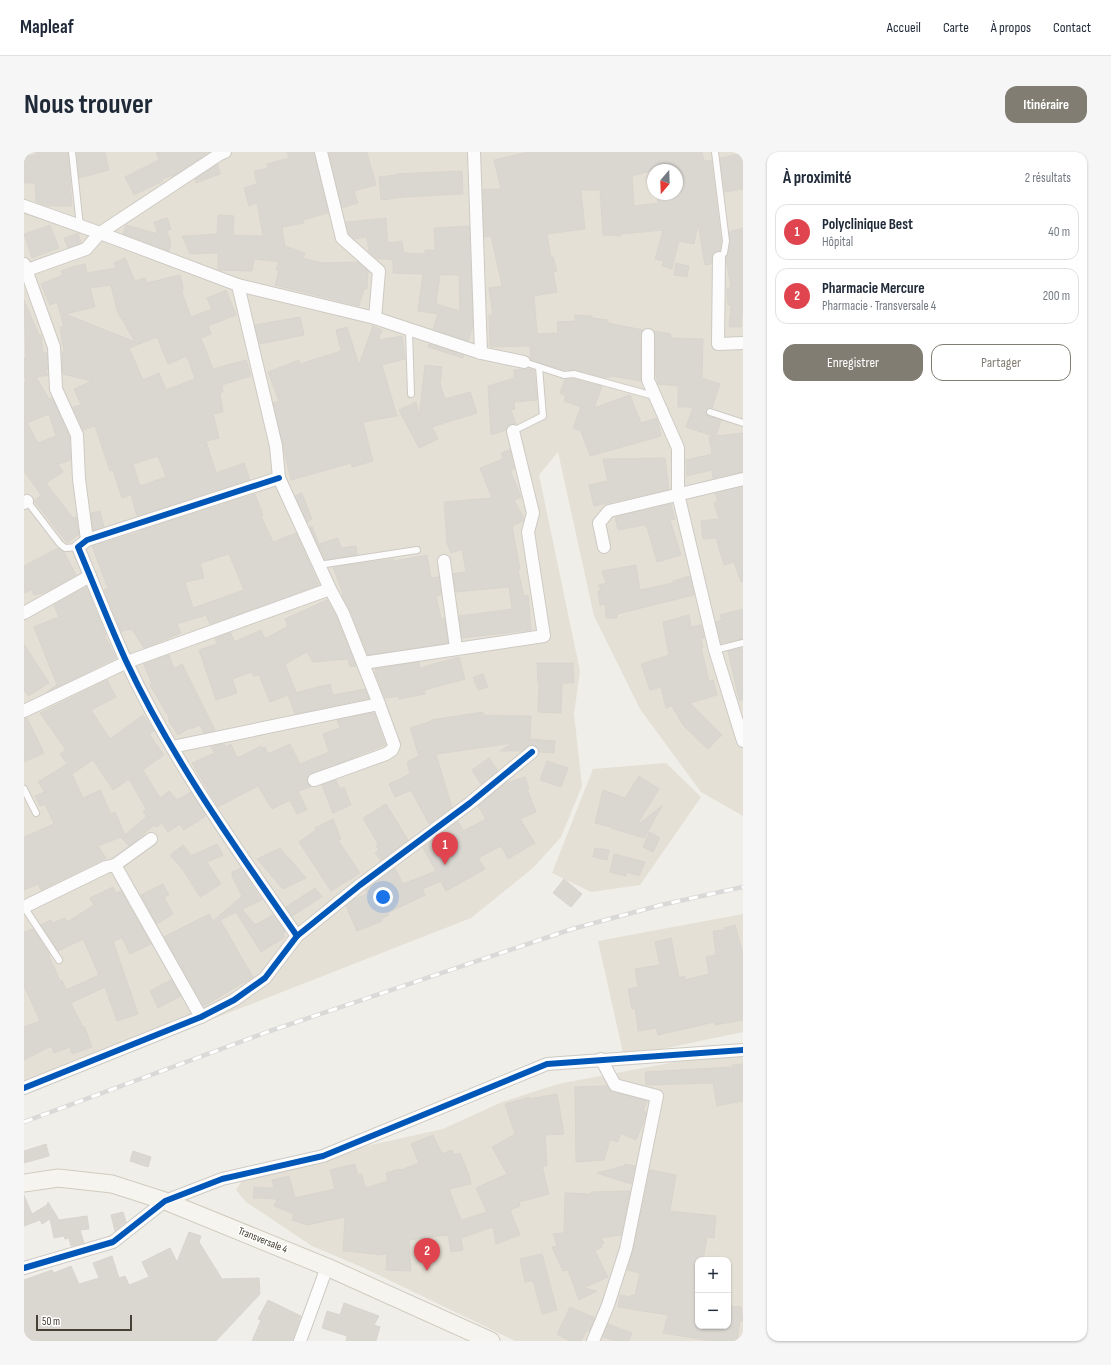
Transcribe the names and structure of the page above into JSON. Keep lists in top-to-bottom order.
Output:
{
  "streets": {
    "main road": ["Transversale 4"]
  },
  "scale_bar": "50 m",
  "north": "bottom",
  "page": {
    "header": "Mapleaf",
    "nav": [
      "Accueil",
      "Carte",
      "À propos",
      "Contact"
    ],
    "buttons": [
      "Itinéraire",
      ["Enregistrer", "Partager"]
    ],
    "title": "Nous trouver",
    "heading": ["À proximité", "2 résultats"],
    "list": [
      {
        "mark": "1",
        "name": "Polyclinique Best",
        "note": "Hôpital",
        "value": "40 m"
      },
      {
        "mark": "2",
        "name": "Pharmacie Mercure",
        "note": "Pharmacie · Transversale 4",
        "value": "200 m"
      }
    ],
    "pins": ["1", "2"],
    "map_buttons": ["+", "−"],
    "scale": "50 m"
  }
}
